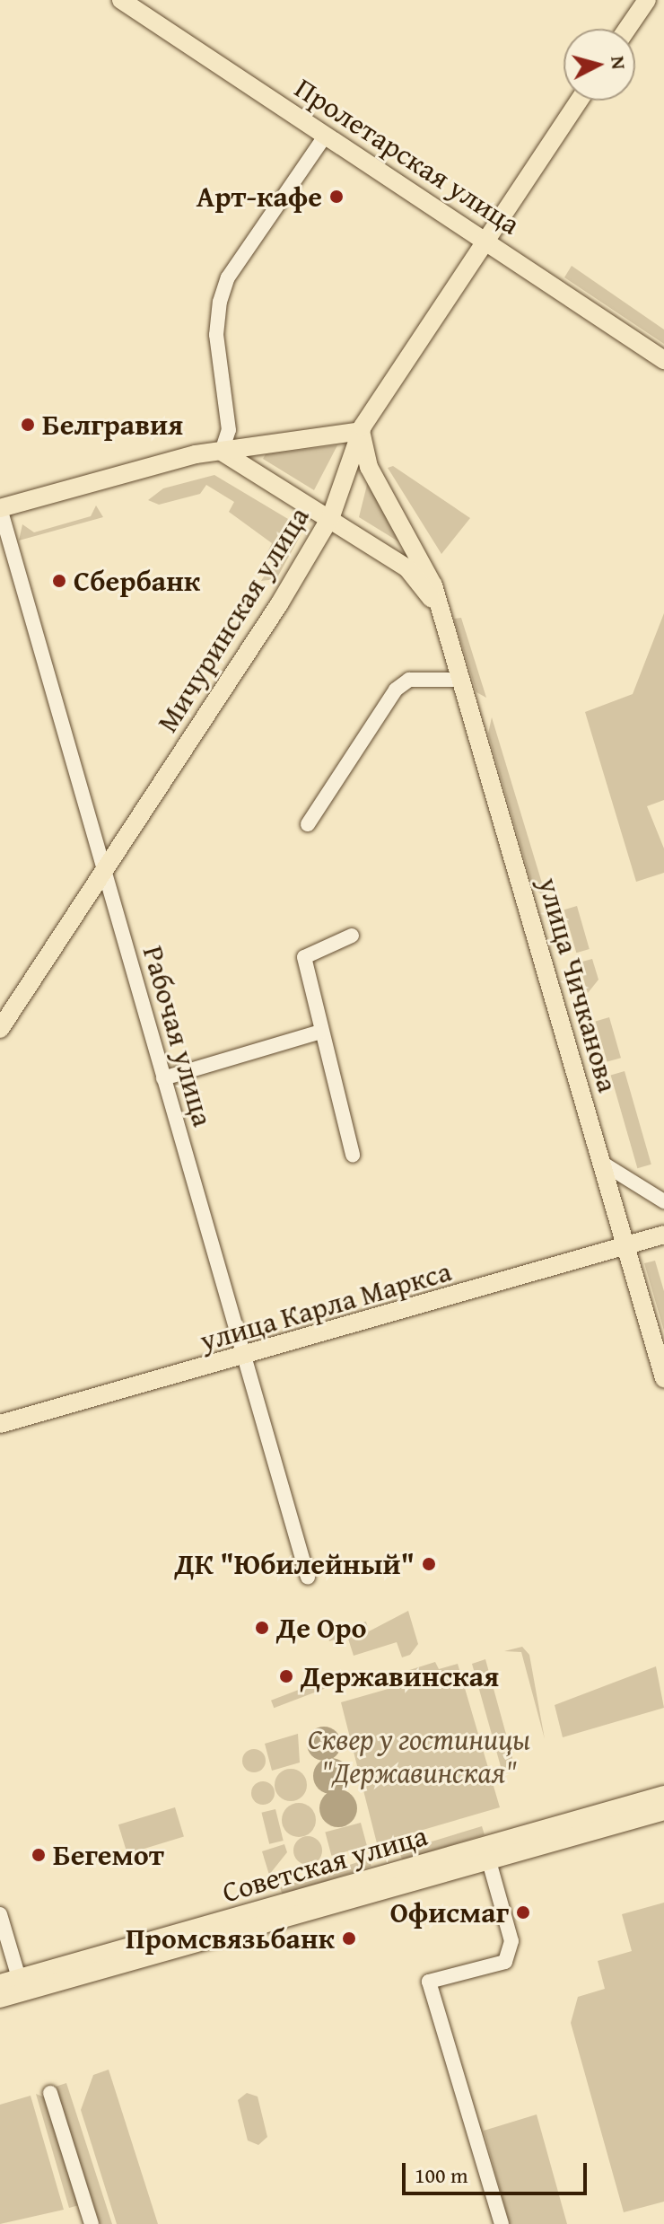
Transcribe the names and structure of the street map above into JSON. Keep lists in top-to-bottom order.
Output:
{
  "streets": {
    "main road": [
      "Пролетарская улица",
      "Мичуринская улица",
      "улица Чичканова",
      "улица Карла Маркса",
      "Советская улица"
    ],
    "street": ["Рабочая улица"]
  },
  "crossings": [
    ["Пролетарская улица", "Мичуринская улица"],
    ["Мичуринская улица", "Рабочая улица"],
    ["улица Чичканова", "улица Карла Маркса"],
    ["Рабочая улица", "улица Карла Маркса"]
  ],
  "parks": ["Сквер у гостиницы \"Державинская\""],
  "places": [
    "Арт-кафе",
    "Белгравия",
    "Сбербанк",
    "ДК \"Юбилейный\"",
    "Де Оро",
    "Державинская",
    "Бегемот",
    "Офисмаг",
    "Промсвязьбанк"
  ],
  "scale_bar": "100 m",
  "north": "right"
}
